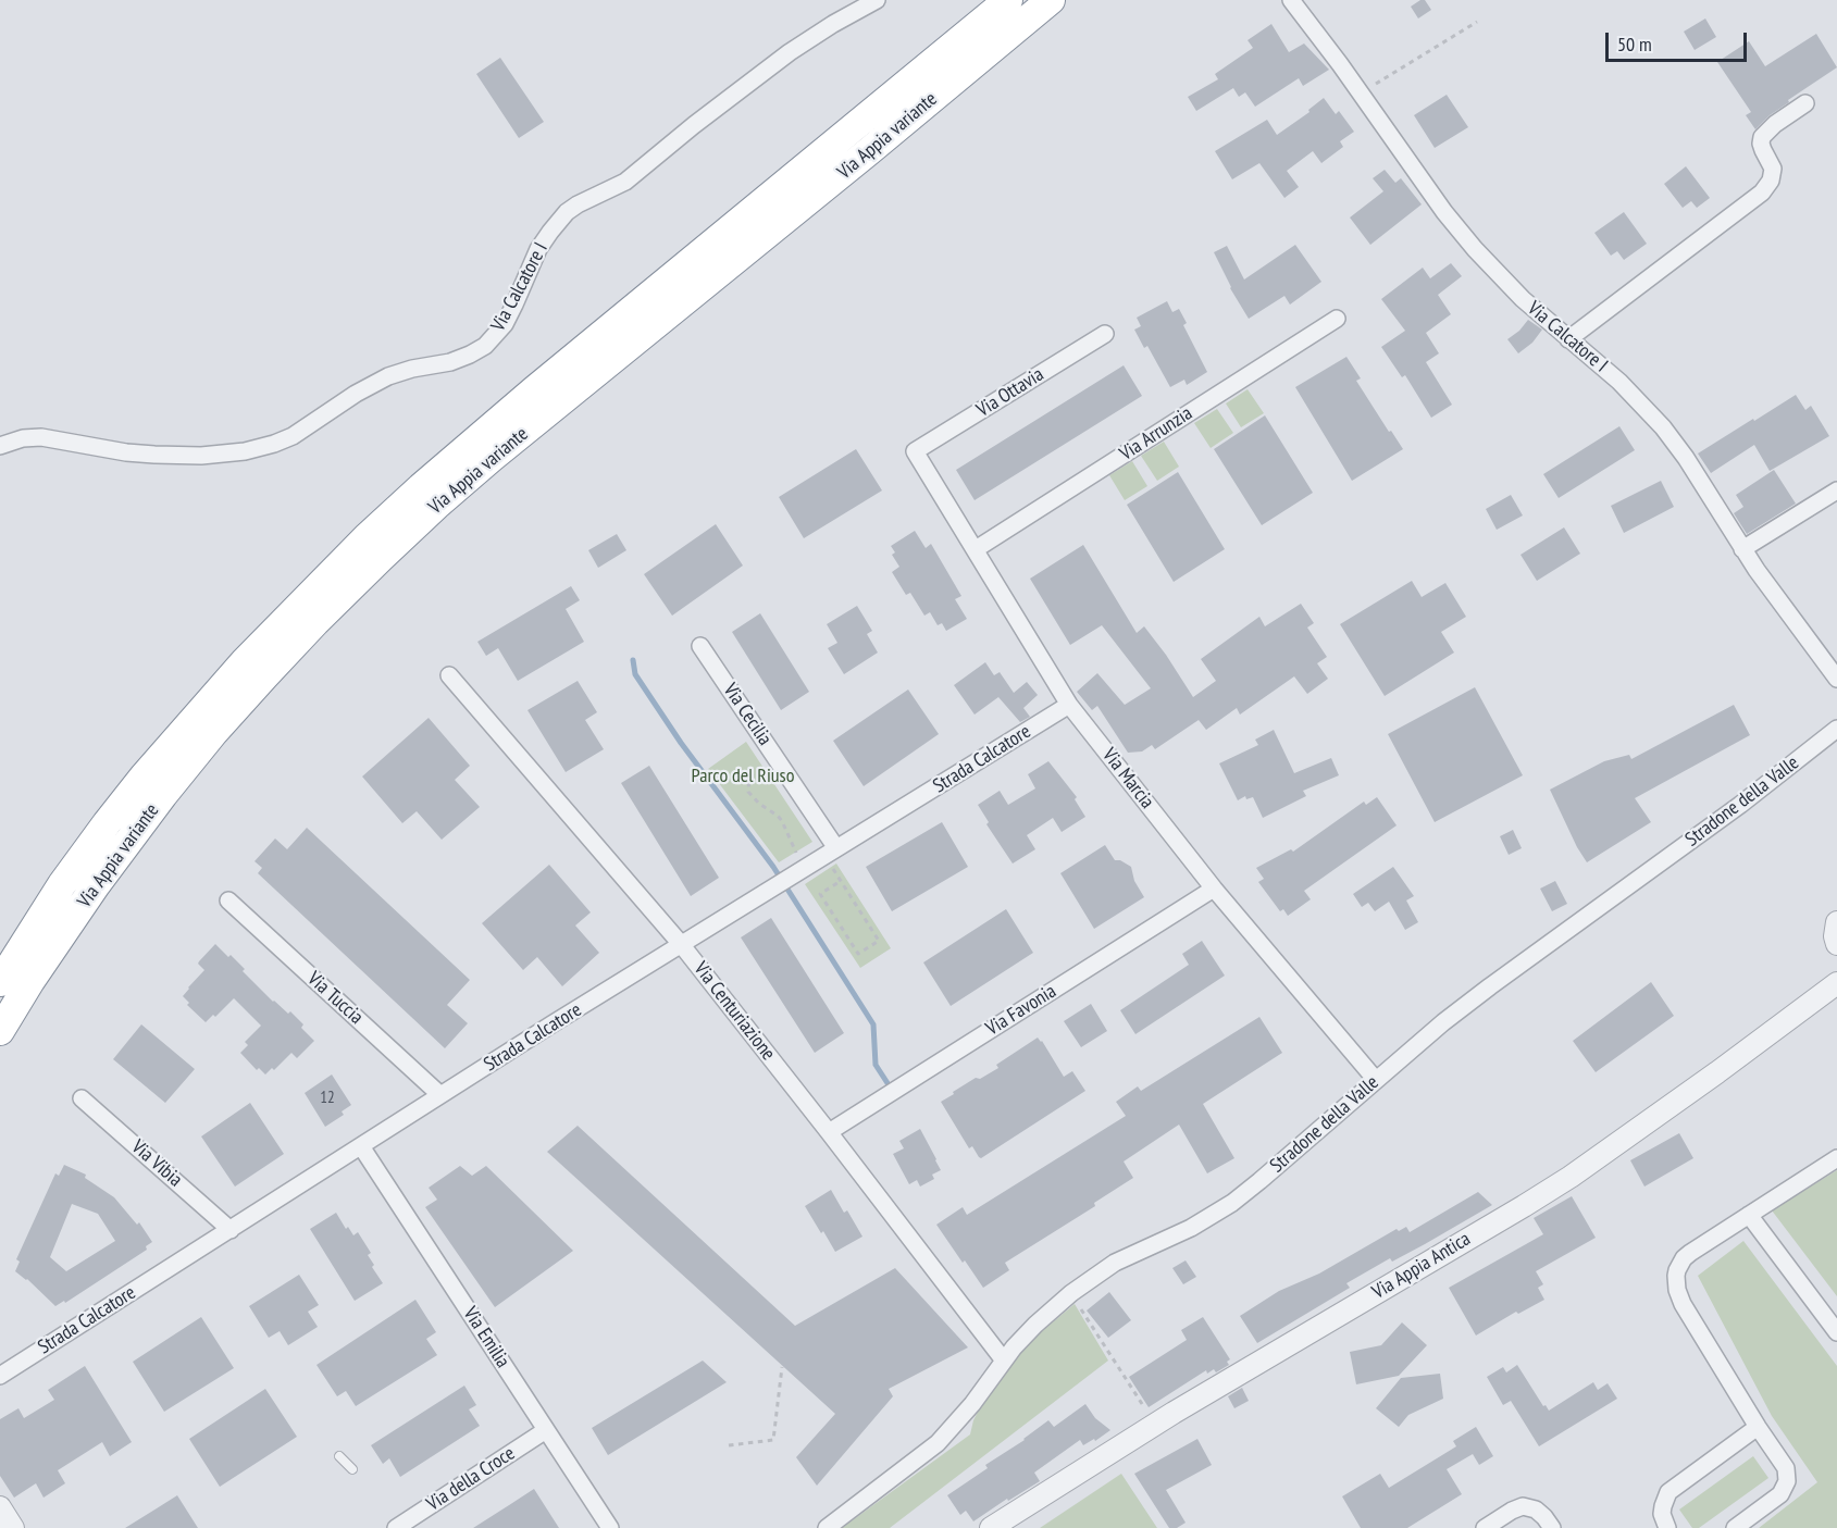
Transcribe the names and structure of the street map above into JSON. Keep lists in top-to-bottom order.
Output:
{
  "streets": {
    "highway": ["Via Appia variante"],
    "street": [
      "Via Calcatore I",
      "Via Ottavia",
      "Via Arrunzia",
      "Via Cecilia",
      "Strada Calcatore",
      "Via Marcia",
      "Stradone della Valle",
      "Via Tuccia",
      "Via Favonia",
      "Via Centuriazione",
      "Via Vibia",
      "Via Appia Antica",
      "Via Emilia",
      "Via della Croce"
    ]
  },
  "crossings": [
    ["Via Ottavia", "Via Marcia"],
    ["Via Arrunzia", "Via Marcia"],
    ["Via Cecilia", "Strada Calcatore"],
    ["Strada Calcatore", "Via Marcia"],
    ["Strada Calcatore", "Via Tuccia"],
    ["Strada Calcatore", "Via Centuriazione"],
    ["Strada Calcatore", "Via Vibia"],
    ["Strada Calcatore", "Via Emilia"],
    ["Via Marcia", "Stradone della Valle"],
    ["Via Marcia", "Via Favonia"],
    ["Stradone della Valle", "Via Centuriazione"],
    ["Via Favonia", "Via Centuriazione"],
    ["Via Emilia", "Via della Croce"]
  ],
  "parks": ["Parco del Riuso"],
  "house_numbers": ["12"],
  "scale_bar": "50 m"
}
